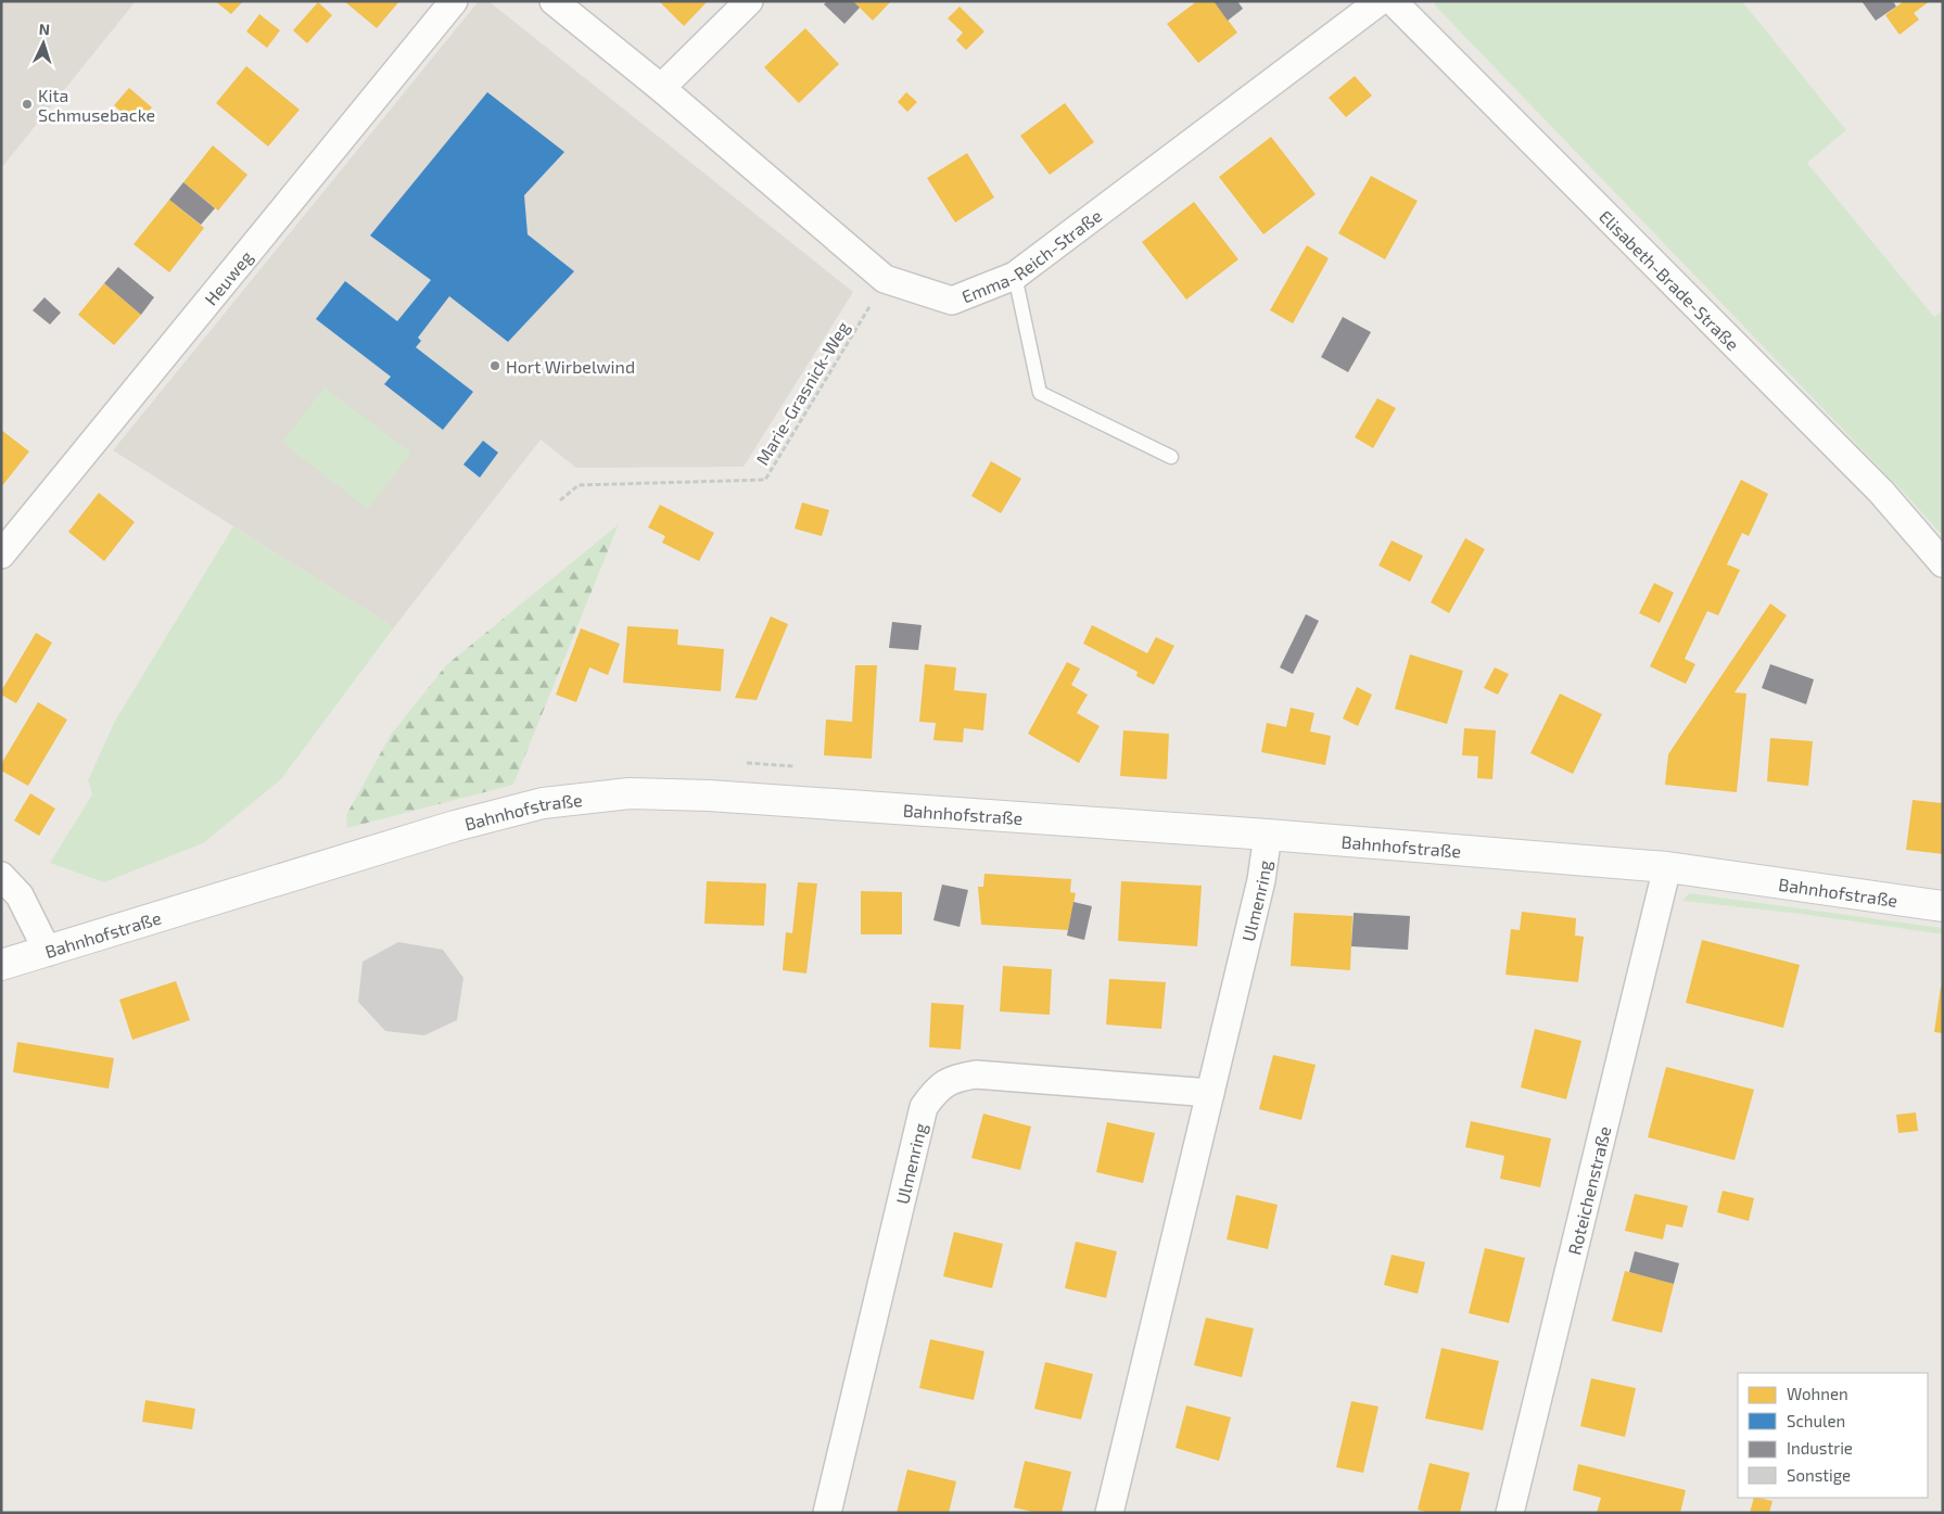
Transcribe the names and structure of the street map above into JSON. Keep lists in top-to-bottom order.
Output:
{
  "streets": {
    "street": [
      "Emma-Reich-Straße",
      "Heuweg",
      "Elisabeth-Brade-Straße",
      "Bahnhofstraße",
      "Ulmenring",
      "Roteichenstraße"
    ],
    "path": ["Marie-Grasnick-Weg"]
  },
  "crossings": [
    ["Emma-Reich-Straße", "Marie-Grasnick-Weg"],
    ["Bahnhofstraße", "Ulmenring"],
    ["Bahnhofstraße", "Roteichenstraße"]
  ],
  "places": ["Kita Schmusebacke", "Hort Wirbelwind"],
  "legend": [
    "Wohnen",
    "Schulen",
    "Industrie",
    "Sonstige"
  ],
  "north": "top"
}
